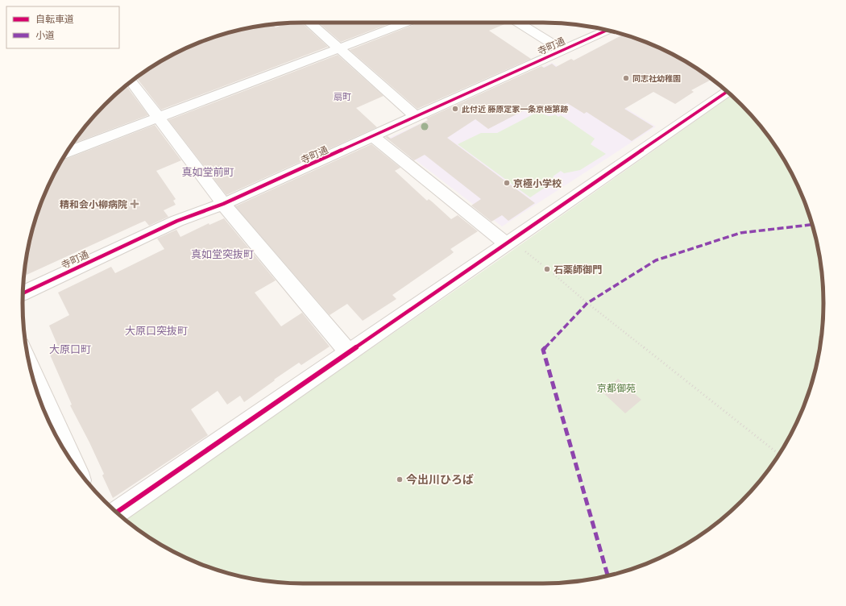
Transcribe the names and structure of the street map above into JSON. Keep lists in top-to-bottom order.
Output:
{
  "streets": {
    "street": ["寺町通"]
  },
  "districts": [
    "扇町",
    "真如堂前町",
    "真如堂突抜町",
    "大原口突抜町",
    "大原口町"
  ],
  "parks": ["京都御苑"],
  "places": {
    "other": [
      "同志社幼稚園",
      "此付近 藤原定家一条京極第跡",
      "京極小学校",
      "石薬師御門",
      "今出川ひろば"
    ],
    "health": ["精和会小柳病院"]
  },
  "legend": ["自転車道", "小道"]
}
